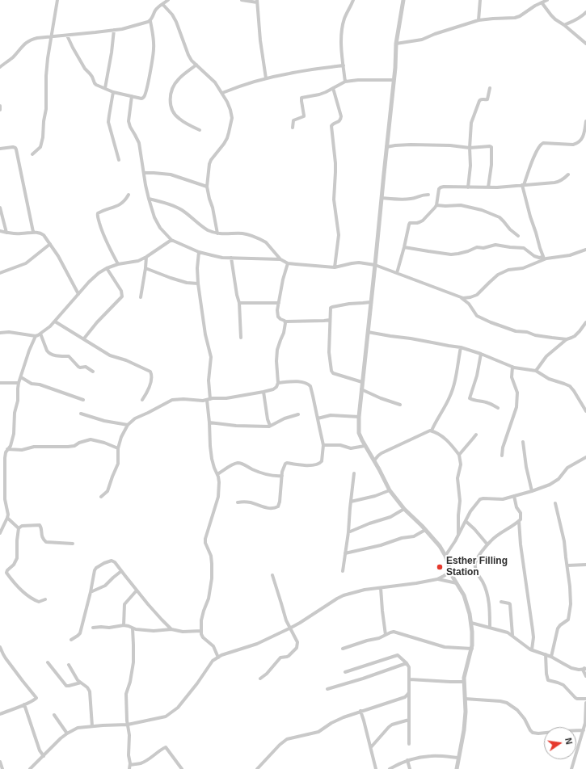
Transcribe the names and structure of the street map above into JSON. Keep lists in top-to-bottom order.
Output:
{
  "places": ["Esther Filling Station"],
  "north": "right"
}
